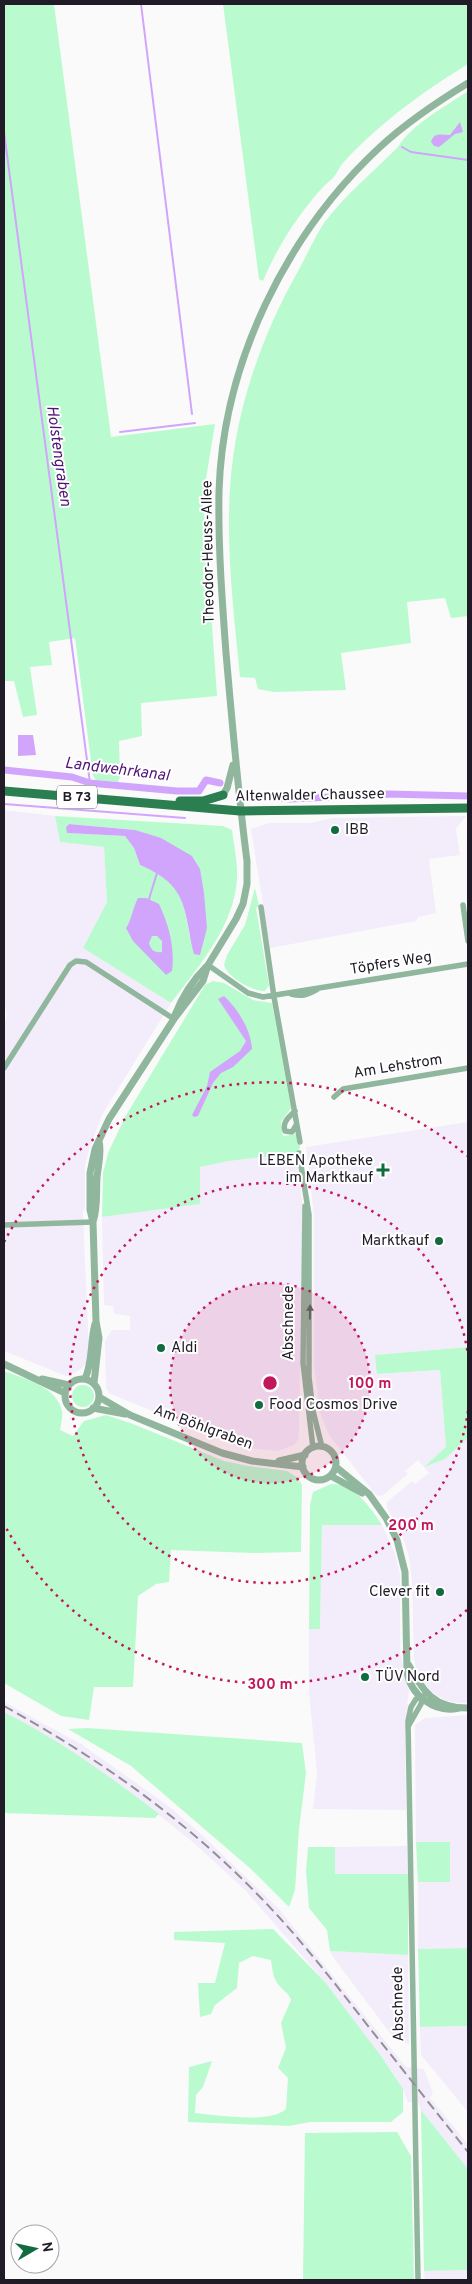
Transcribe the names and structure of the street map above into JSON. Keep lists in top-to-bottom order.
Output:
{
  "streets": {
    "main road": ["Altenwalder Chaussee", "B 73"],
    "street": [
      "Theodor-Heuss-Allee",
      "Töpfers Weg",
      "Am Lehstrom",
      "Abschnede",
      "Am Böhlgraben"
    ]
  },
  "crossings": [
    ["Theodor-Heuss-Allee", "Altenwalder Chaussee"],
    ["Theodor-Heuss-Allee", "Töpfers Weg"],
    ["Abschnede", "Am Böhlgraben"]
  ],
  "water": ["Holstengraben", "Landwehrkanal"],
  "places": {
    "other": [
      "IBB",
      "Marktkauf",
      "Aldi",
      "Food Cosmos Drive",
      "Clever fit",
      "TÜV Nord"
    ],
    "health": ["LEBEN Apotheke im Marktkauf"]
  },
  "north": "right",
  "rings": ["100 m", "200 m", "300 m"]
}
